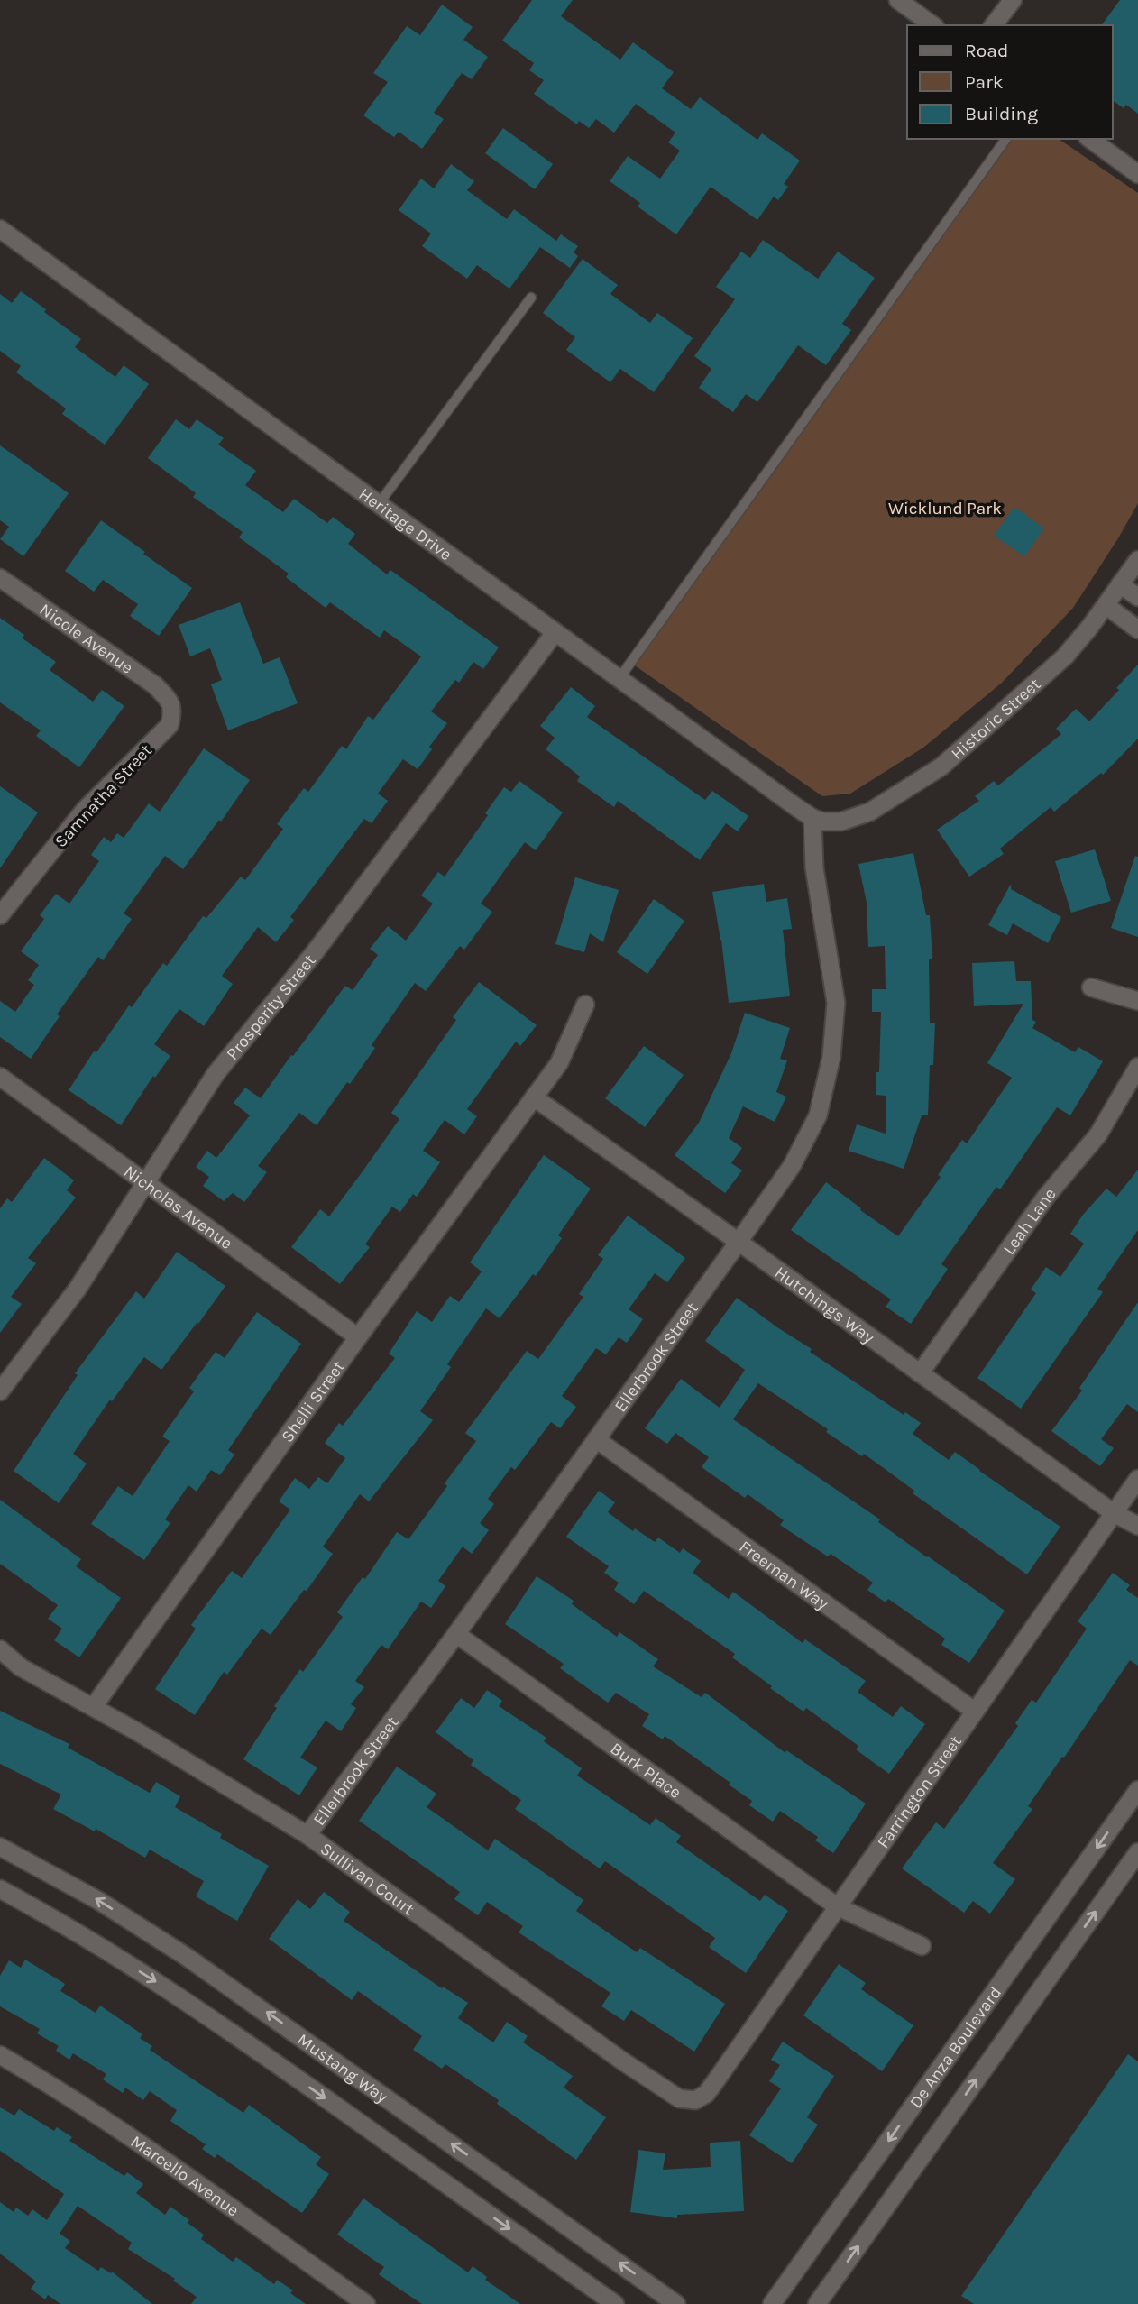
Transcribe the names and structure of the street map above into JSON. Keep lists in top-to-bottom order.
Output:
{
  "streets": {
    "street": [
      "Heritage Drive",
      "Nicole Avenue",
      "Historic Street",
      "Samnatha Street",
      "Prosperity Street",
      "Nicholas Avenue",
      "Leah Lane",
      "Hutchings Way",
      "Ellerbrook Street",
      "Shelli Street",
      "Freeman Way",
      "Burk Place",
      "Farrington Street",
      "Sullivan Court",
      "De Anza Boulevard",
      "Mustang Way",
      "Marcello Avenue"
    ]
  },
  "crossings": [
    ["Heritage Drive", "Historic Street"],
    ["Heritage Drive", "Prosperity Street"],
    ["Heritage Drive", "Ellerbrook Street"],
    ["Nicole Avenue", "Samnatha Street"],
    ["Historic Street", "Ellerbrook Street"],
    ["Prosperity Street", "Nicholas Avenue"],
    ["Nicholas Avenue", "Shelli Street"],
    ["Leah Lane", "Hutchings Way"],
    ["Hutchings Way", "Ellerbrook Street"],
    ["Hutchings Way", "Shelli Street"],
    ["Hutchings Way", "Farrington Street"],
    ["Ellerbrook Street", "Freeman Way"],
    ["Ellerbrook Street", "Burk Place"],
    ["Ellerbrook Street", "Sullivan Court"],
    ["Shelli Street", "Sullivan Court"],
    ["Freeman Way", "Farrington Street"],
    ["Burk Place", "Farrington Street"],
    ["Farrington Street", "Sullivan Court"]
  ],
  "parks": ["Wicklund Park"],
  "legend": ["Road", "Park", "Building"]
}
